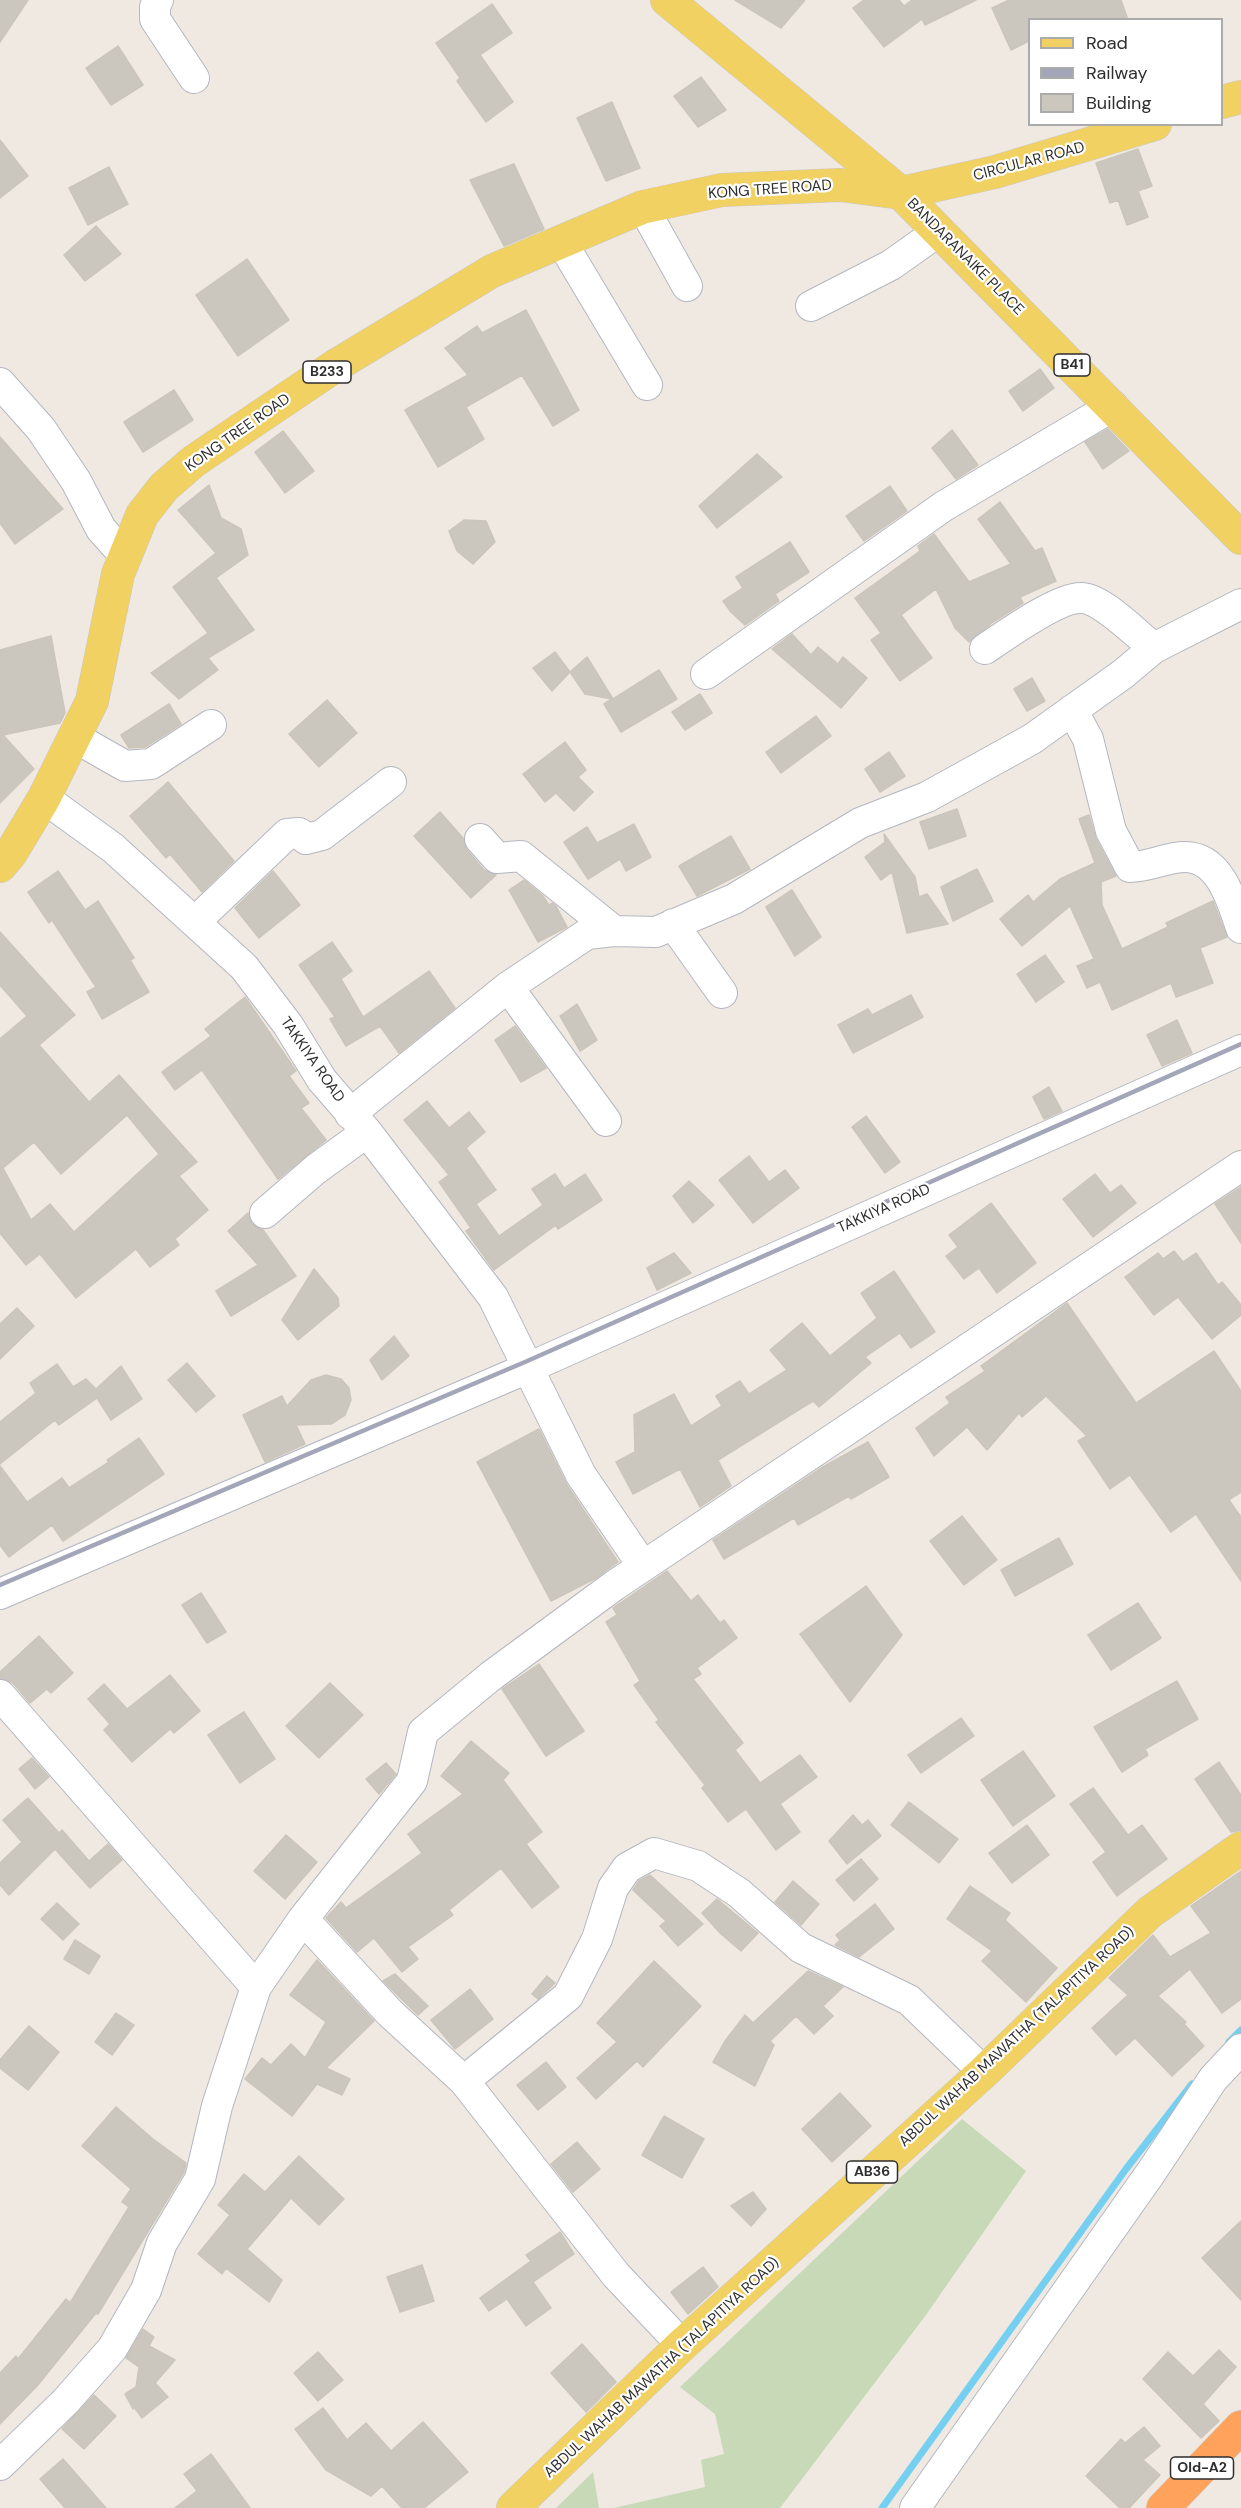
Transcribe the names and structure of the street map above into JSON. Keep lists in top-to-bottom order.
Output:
{
  "streets": {
    "highway": ["Old-A2"],
    "main road": [
      "CIRCULAR ROAD",
      "KONG TREE ROAD",
      "BANDARANAIKE PLACE",
      "B41",
      "B233",
      "ABDUL WAHAB MAWATHA (TALAPITIYA ROAD)",
      "AB36"
    ],
    "street": ["TAKKIYA ROAD"]
  },
  "crossings": [
    ["CIRCULAR ROAD", "KONG TREE ROAD"],
    ["CIRCULAR ROAD", "BANDARANAIKE PLACE"],
    ["KONG TREE ROAD", "BANDARANAIKE PLACE"],
    ["KONG TREE ROAD", "TAKKIYA ROAD"]
  ],
  "legend": ["Road", "Railway", "Building"]
}
